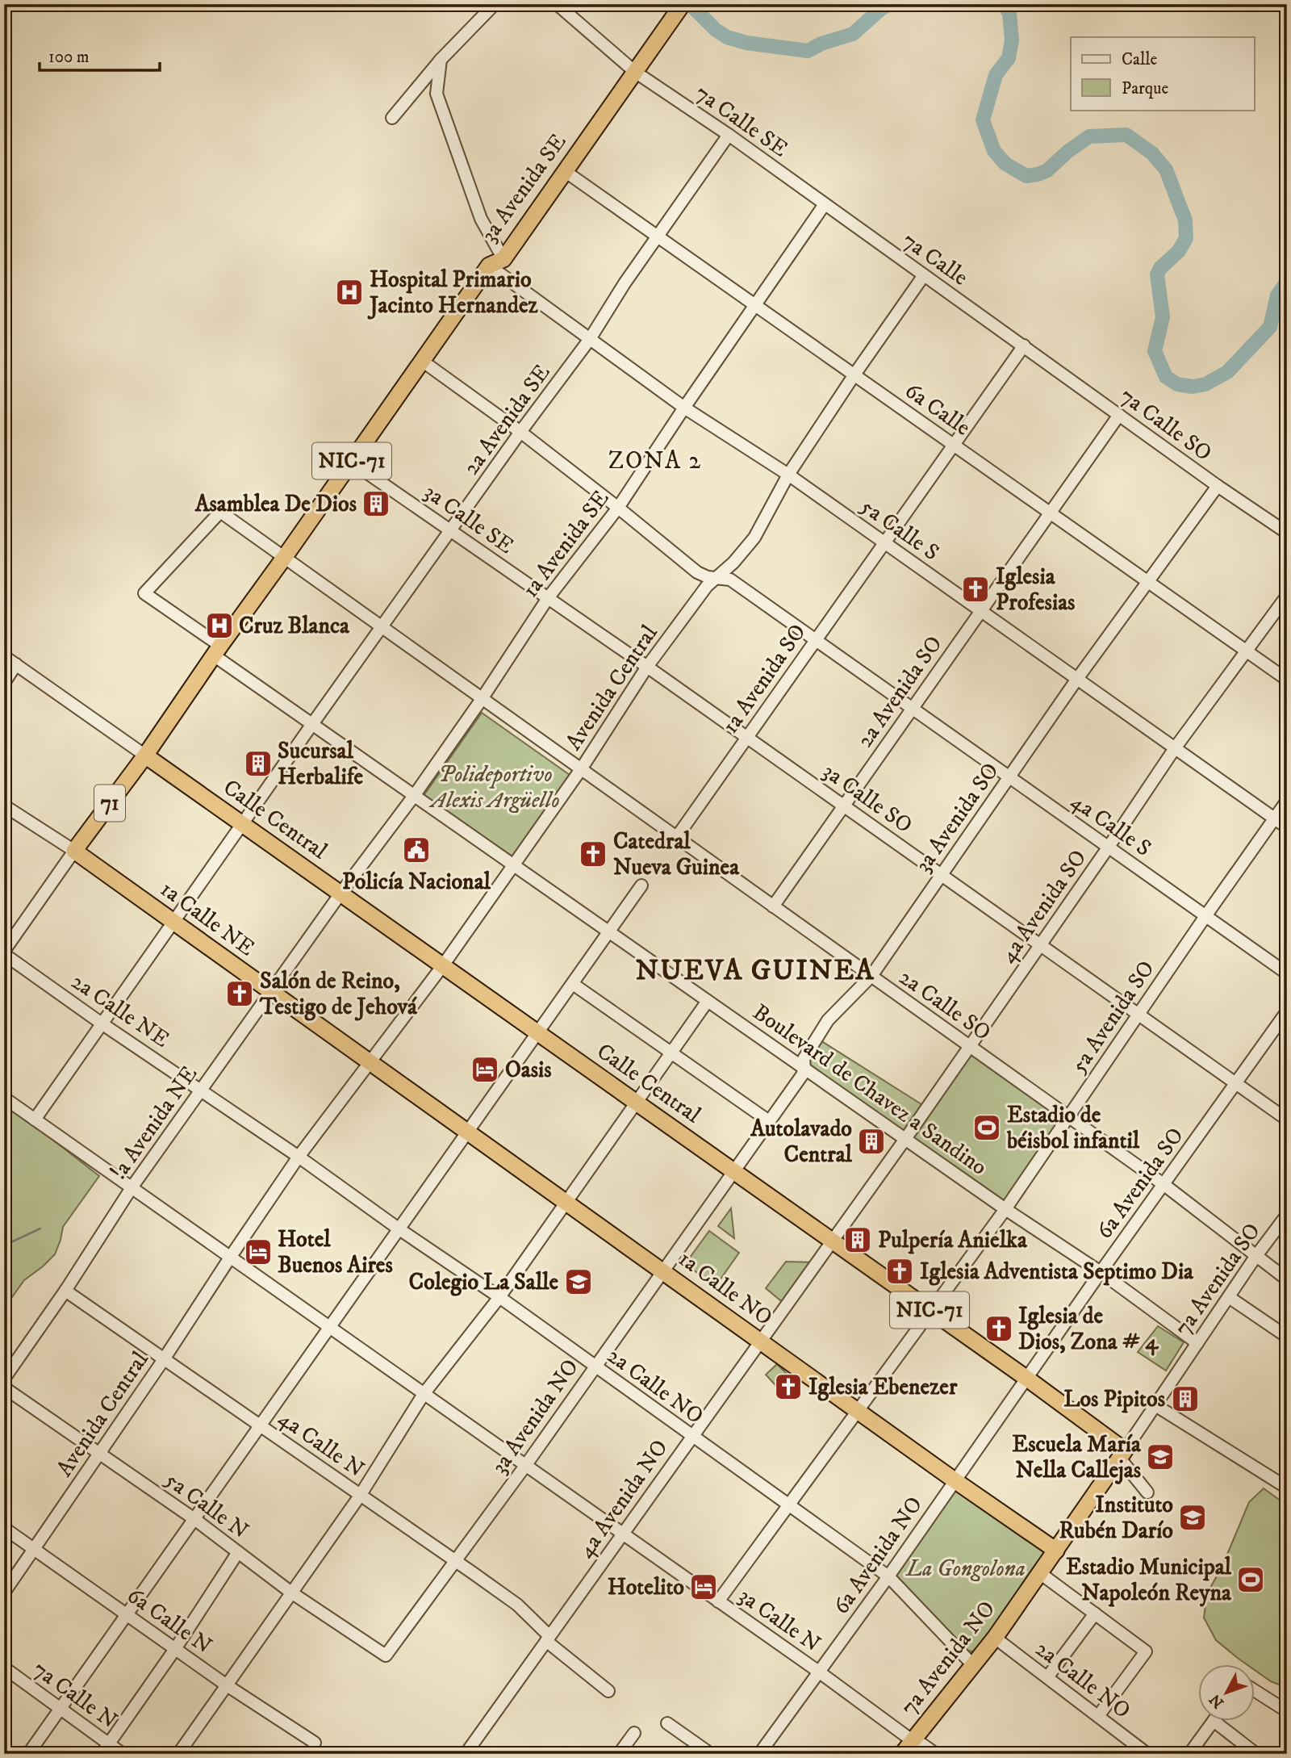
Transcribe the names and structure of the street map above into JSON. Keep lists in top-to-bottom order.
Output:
{
  "streets": {
    "highway": [
      "3a Avenida SE",
      "NIC-71",
      "71",
      "Calle Central",
      "1a Calle NE",
      "1a Calle NO",
      "7a Avenida NO"
    ],
    "street": [
      "7a Calle SE",
      "7a Calle",
      "6a Calle",
      "2a Avenida SE",
      "7a Calle SO",
      "3a Calle SE",
      "5a Calle S",
      "1a Avenida SE",
      "1a Avenida SO",
      "Avenida Central",
      "2a Avenida SO",
      "3a Calle SO",
      "3a Avenida SO",
      "4a Calle S",
      "4a Avenida SO",
      "2a Calle SO",
      "2a Calle NE",
      "5a Avenida SO",
      "Boulevard de Chavez a Sandino",
      "!a Avenida NE",
      "6a Avenida SO",
      "7a Avenida SO",
      "2a Calle NO",
      "3a Avenida NO",
      "4a Calle N",
      "4a Avenida NO",
      "5a Calle N",
      "6a Avenida NO",
      "3a Calle N",
      "6a Calle N",
      "7a Calle N"
    ]
  },
  "crossings": [
    ["7a Calle SE", "3a Avenida SE"],
    ["7a Calle SE", "7a Calle"],
    ["7a Calle SE", "2a Avenida SE"],
    ["7a Calle SE", "1a Avenida SE"],
    ["3a Avenida SE", "6a Calle"],
    ["3a Avenida SE", "3a Calle SE"],
    ["3a Avenida SE", "5a Calle S"],
    ["3a Avenida SE", "71"],
    ["3a Avenida SE", "Calle Central"],
    ["3a Avenida SE", "4a Calle S"],
    ["3a Avenida SE", "2a Calle SO"],
    ["3a Avenida SE", "Boulevard de Chavez a Sandino"],
    ["7a Calle", "7a Calle SO"],
    ["7a Calle", "1a Avenida SE"],
    ["7a Calle", "1a Avenida SO"],
    ["7a Calle", "Avenida Central"],
    ["6a Calle", "2a Avenida SE"],
    ["6a Calle", "1a Avenida SE"],
    ["6a Calle", "1a Avenida SO"],
    ["6a Calle", "Avenida Central"],
    ["6a Calle", "2a Avenida SO"],
    ["6a Calle", "3a Avenida SO"],
    ["6a Calle", "4a Avenida SO"],
    ["2a Avenida SE", "3a Calle SE"],
    ["2a Avenida SE", "5a Calle S"],
    ["2a Avenida SE", "Calle Central"],
    ["2a Avenida SE", "4a Calle S"],
    ["2a Avenida SE", "1a Calle NE"],
    ["2a Avenida SE", "2a Calle SO"],
    ["2a Avenida SE", "2a Calle NE"],
    ["2a Avenida SE", "Boulevard de Chavez a Sandino"],
    ["2a Avenida SE", "3a Calle N"],
    ["7a Calle SO", "1a Avenida SO"],
    ["7a Calle SO", "2a Avenida SO"],
    ["7a Calle SO", "3a Avenida SO"],
    ["3a Calle SE", "1a Avenida SE"],
    ["3a Calle SE", "Avenida Central"],
    ["3a Calle SE", "3a Calle SO"],
    ["5a Calle S", "1a Avenida SE"],
    ["5a Calle S", "1a Avenida SO"],
    ["5a Calle S", "Avenida Central"],
    ["5a Calle S", "2a Avenida SO"],
    ["5a Calle S", "3a Avenida SO"],
    ["5a Calle S", "4a Avenida SO"],
    ["5a Calle S", "5a Avenida SO"],
    ["1a Avenida SE", "Calle Central"],
    ["1a Avenida SE", "4a Calle S"],
    ["1a Avenida SE", "2a Calle SO"],
    ["1a Avenida SE", "Boulevard de Chavez a Sandino"],
    ["1a Avenida SE", "!a Avenida NE"],
    ["1a Avenida SO", "3a Calle SO"],
    ["1a Avenida SO", "4a Calle S"],
    ["1a Avenida SO", "2a Calle SO"],
    ["Avenida Central", "3a Calle SO"],
    ["Avenida Central", "Calle Central"],
    ["Avenida Central", "4a Calle S"],
    ["Avenida Central", "1a Calle NE"],
    ["Avenida Central", "2a Calle SO"],
    ["Avenida Central", "2a Calle NE"],
    ["Avenida Central", "Boulevard de Chavez a Sandino"],
    ["Avenida Central", "1a Calle NO"],
    ["Avenida Central", "2a Calle NO"],
    ["Avenida Central", "4a Calle N"],
    ["Avenida Central", "5a Calle N"],
    ["Avenida Central", "3a Calle N"],
    ["Avenida Central", "6a Calle N"],
    ["2a Avenida SO", "3a Calle SO"],
    ["2a Avenida SO", "4a Calle S"],
    ["2a Avenida SO", "2a Calle SO"],
    ["3a Calle SO", "3a Avenida SO"],
    ["3a Calle SO", "4a Avenida SO"],
    ["3a Calle SO", "5a Avenida SO"],
    ["3a Calle SO", "6a Avenida SO"],
    ["71", "Calle Central"],
    ["71", "1a Calle NE"],
    ["3a Avenida SO", "Calle Central"],
    ["3a Avenida SO", "4a Calle S"],
    ["3a Avenida SO", "2a Calle SO"],
    ["3a Avenida SO", "Boulevard de Chavez a Sandino"],
    ["3a Avenida SO", "3a Avenida NO"],
    ["Calle Central", "4a Avenida SO"],
    ["Calle Central", "5a Avenida SO"],
    ["Calle Central", "!a Avenida NE"],
    ["Calle Central", "6a Avenida SO"],
    ["Calle Central", "7a Avenida SO"],
    ["Calle Central", "3a Avenida NO"],
    ["Calle Central", "4a Avenida NO"],
    ["Calle Central", "6a Avenida NO"],
    ["Calle Central", "7a Avenida NO"],
    ["4a Calle S", "4a Avenida SO"],
    ["4a Calle S", "5a Avenida SO"],
    ["4a Avenida SO", "2a Calle SO"],
    ["4a Avenida SO", "Boulevard de Chavez a Sandino"],
    ["4a Avenida SO", "4a Avenida NO"],
    ["1a Calle NE", "!a Avenida NE"],
    ["1a Calle NE", "1a Calle NO"],
    ["2a Calle SO", "5a Avenida SO"],
    ["2a Calle SO", "Boulevard de Chavez a Sandino"],
    ["2a Calle SO", "6a Avenida SO"],
    ["2a Calle SO", "7a Avenida SO"],
    ["2a Calle NE", "!a Avenida NE"],
    ["2a Calle NE", "2a Calle NO"],
    ["5a Avenida SO", "Boulevard de Chavez a Sandino"],
    ["5a Avenida SO", "1a Calle NO"],
    ["5a Avenida SO", "2a Calle NO"],
    ["5a Avenida SO", "3a Calle N"],
    ["Boulevard de Chavez a Sandino", "6a Avenida SO"],
    ["Boulevard de Chavez a Sandino", "7a Avenida SO"],
    ["!a Avenida NE", "4a Calle N"],
    ["!a Avenida NE", "3a Calle N"],
    ["6a Avenida SO", "6a Avenida NO"],
    ["7a Avenida SO", "7a Avenida NO"],
    ["1a Calle NO", "3a Avenida NO"],
    ["1a Calle NO", "4a Avenida NO"],
    ["1a Calle NO", "6a Avenida NO"],
    ["1a Calle NO", "7a Avenida NO"],
    ["2a Calle NO", "3a Avenida NO"],
    ["2a Calle NO", "4a Avenida NO"],
    ["2a Calle NO", "6a Avenida NO"],
    ["2a Calle NO", "7a Avenida NO"],
    ["3a Avenida NO", "4a Calle N"],
    ["3a Avenida NO", "5a Calle N"],
    ["3a Avenida NO", "3a Calle N"],
    ["4a Calle N", "4a Avenida NO"],
    ["4a Avenida NO", "3a Calle N"],
    ["6a Avenida NO", "3a Calle N"],
    ["3a Calle N", "7a Avenida NO"]
  ],
  "districts": ["ZONA 2", "NUEVA GUINEA"],
  "parks": ["Polideportivo Alexis Argüello", "La Gongolona"],
  "places": {
    "hospital": ["Hospital Primario Jacinto Hernandez", "Cruz Blanca"],
    "building": [
      "Asamblea De Dios",
      "Sucursal Herbalife",
      "Autolavado Central",
      "Pulpería Anielka",
      "Los Pipitos"
    ],
    "church": [
      "Iglesia Profesias",
      "Catedral Nueva Guinea",
      "Salón de Reino, Testigo de Jehová",
      "Iglesia Adventista Septimo Dia",
      "Iglesia de Dios, Zona # 4",
      "Iglesia Ebenezer"
    ],
    "public building": ["Policía Nacional"],
    "hotel": ["Oasis", "Hotel Buenos Aires", "Hotelito"],
    "sports": ["Estadio de béisbol infantil", "Estadio Municipal Napoleón Reyna"],
    "school or university": ["Colegio La Salle", "Escuela María Nella Callejas", "Instituto Rubén Darío"]
  },
  "legend": ["Calle", "Parque"],
  "scale_bar": "100 m",
  "north": "bottom left"
}
